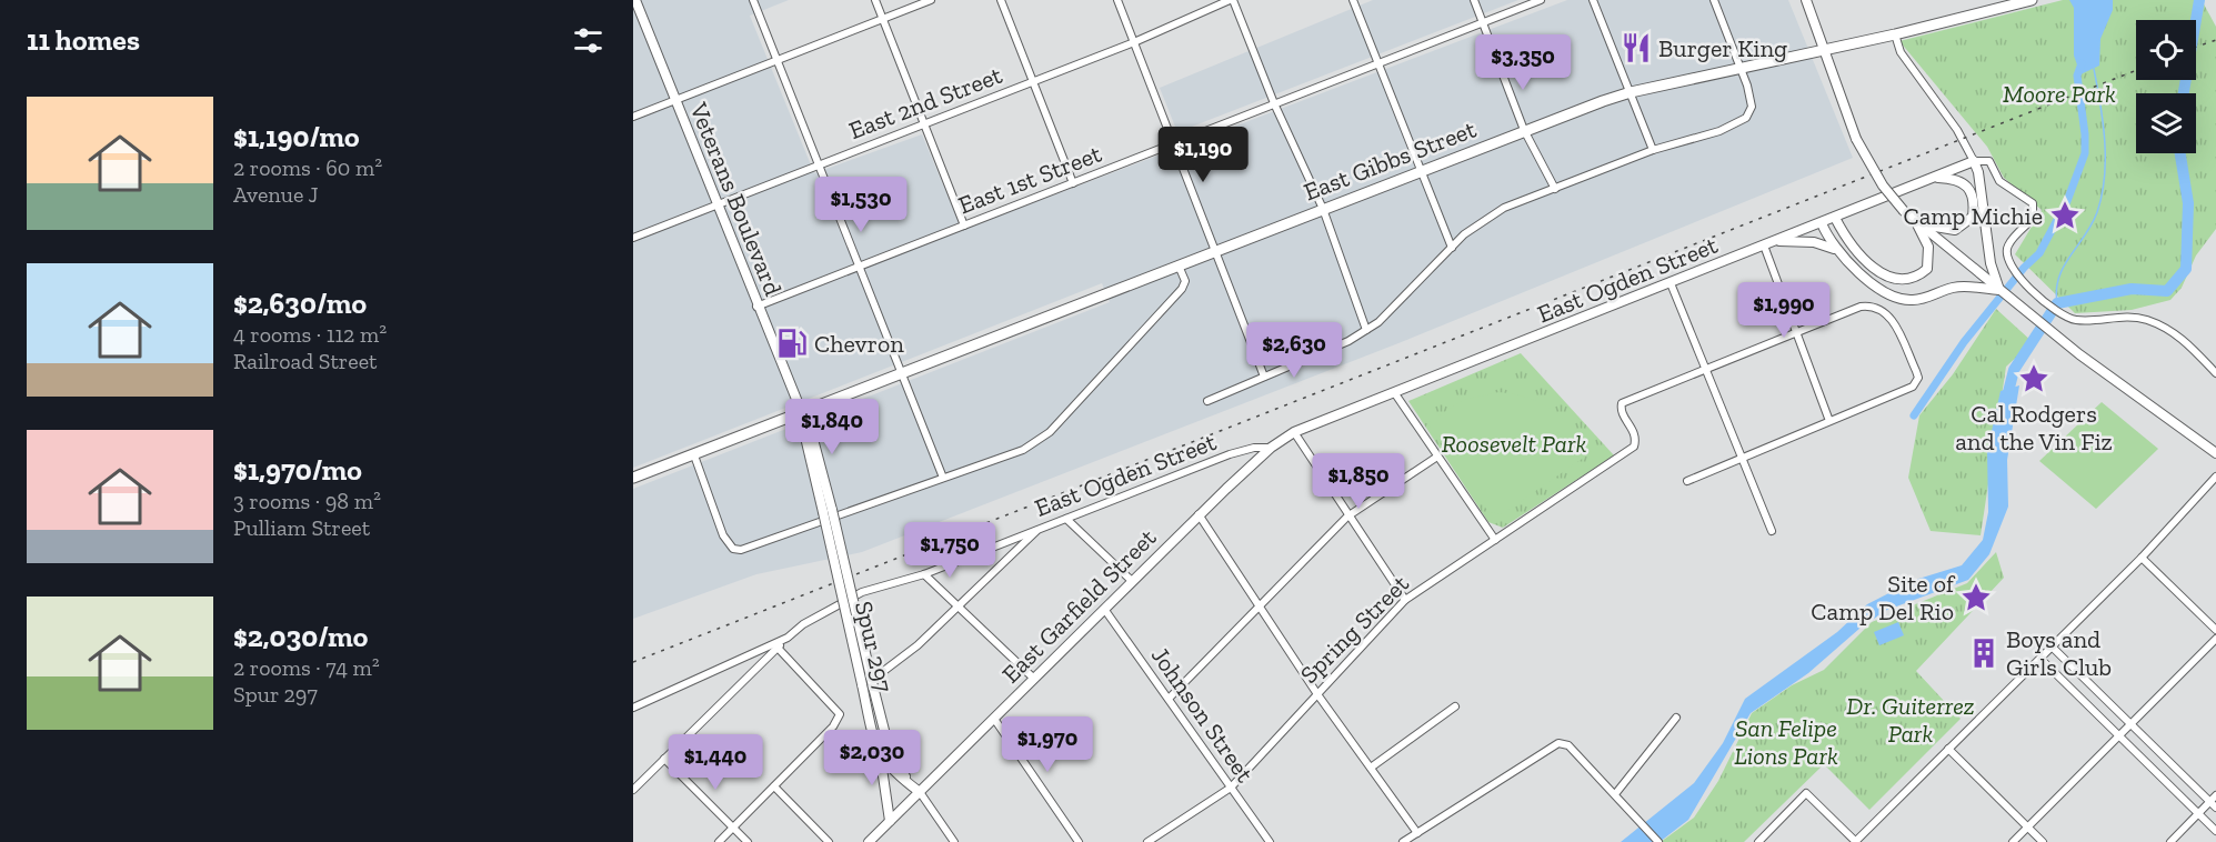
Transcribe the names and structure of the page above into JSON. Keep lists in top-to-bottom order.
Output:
{
  "streets": {
    "highway": ["East Gibbs Street"],
    "main road": [
      "Veterans Boulevard",
      "East Ogden Street",
      "East Garfield Street",
      "Spur 297"
    ],
    "street": [
      "East 2nd Street",
      "East 1st Street",
      "Spring Street",
      "Johnson Street"
    ]
  },
  "crossings": [
    ["East 2nd Street", "Veterans Boulevard"],
    ["East Gibbs Street", "Veterans Boulevard"],
    ["East Gibbs Street", "Spur 297"],
    ["East 1st Street", "Veterans Boulevard"],
    ["Veterans Boulevard", "Spur 297"],
    ["East Ogden Street", "East Garfield Street"],
    ["East Garfield Street", "Spur 297"],
    ["East Garfield Street", "Johnson Street"],
    ["Spring Street", "Johnson Street"]
  ],
  "parks": [
    "Moore Park",
    "Roosevelt Park",
    "Dr. Guiterrez Park",
    "San Felipe Lions Park"
  ],
  "places": {
    "restaurant": ["Burger King"],
    "place": ["Camp Michie", "Cal Rodgers and the Vin Fiz", "Site of Camp Del Rio"],
    "fuel station": ["Chevron"],
    "building": ["Boys and Girls Club"]
  },
  "page": {
    "heading": "11 homes",
    "price": [
      "$3,350",
      "$1,190",
      "$1,530",
      "$1,990",
      "$2,630",
      "$1,840",
      "$1,850",
      "$1,750",
      "$1,970",
      "$2,030",
      "$1,440"
    ],
    "list": [
      {
        "name": "$1,190/mo",
        "note": "2 rooms · 60 m² · Avenue J"
      },
      {
        "name": "$2,630/mo",
        "note": "4 rooms · 112 m² · Railroad Street"
      },
      {
        "name": "$1,970/mo",
        "note": "3 rooms · 98 m² · Pulliam Street"
      },
      {
        "name": "$2,030/mo",
        "note": "2 rooms · 74 m² · Spur 297"
      }
    ]
  }
}
